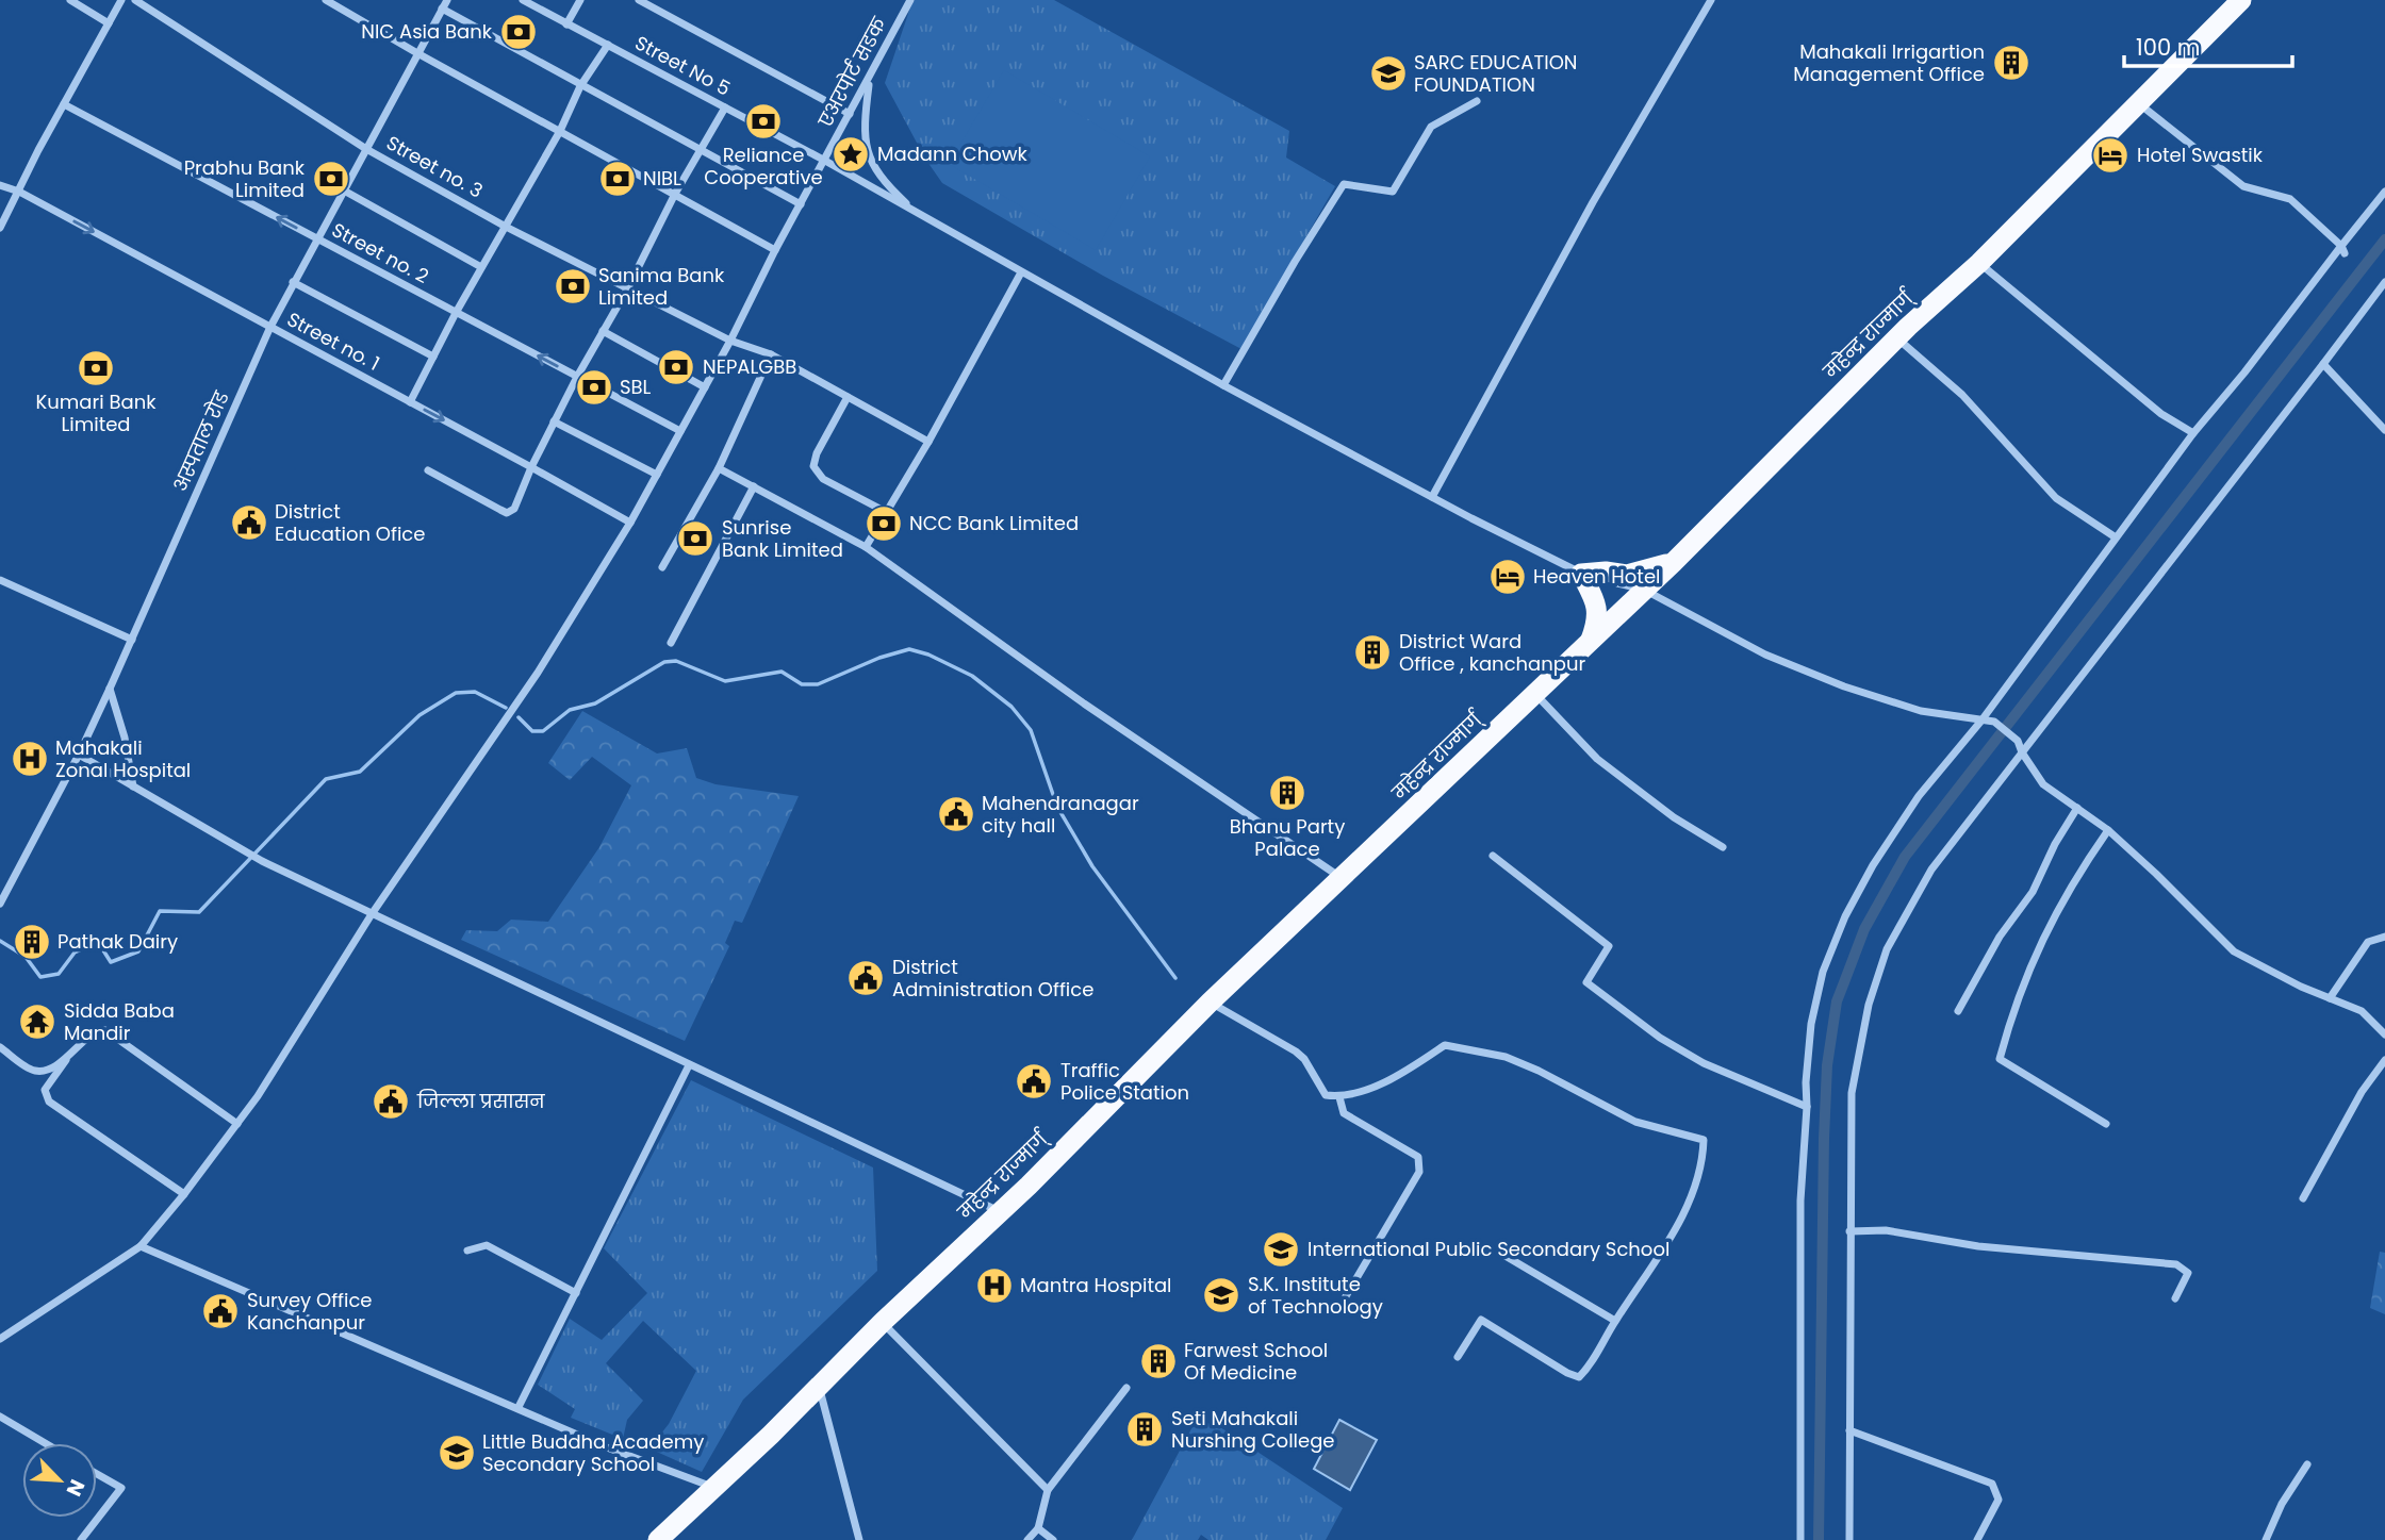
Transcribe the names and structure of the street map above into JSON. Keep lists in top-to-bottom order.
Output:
{
  "streets": {
    "highway": ["महेन्द्र राज्मार्ग्"],
    "street": [
      "Street No 5",
      "एअरपोर्ट सडक",
      "Street no. 3",
      "Street no. 2",
      "Street no. 1",
      "अस्पताल रोड"
    ]
  },
  "crossings": [
    ["Street No 5", "एअरपोर्ट सडक"],
    ["एअरपोर्ट सडक", "Street no. 3"],
    ["एअरपोर्ट सडक", "Street no. 2"],
    ["एअरपोर्ट सडक", "Street no. 1"],
    ["Street no. 3", "अस्पताल रोड"],
    ["Street no. 2", "अस्पताल रोड"],
    ["Street no. 1", "अस्पताल रोड"]
  ],
  "one_way": ["Street no. 2", "Street no. 1"],
  "places": {
    "bank": [
      "NIC Asia Bank",
      "Reliance Cooperative",
      "Prabhu Bank Limited",
      "NIBL",
      "Sanima Bank Limited",
      "NEPALGBB",
      "Kumari Bank Limited",
      "SBL",
      "NCC Bank Limited",
      "Sunrise Bank Limited"
    ],
    "building": [
      "Mahakali Irrigartion Management Office",
      "District Ward Office , kanchanpur",
      "Bhanu Party Palace",
      "Pathak Dairy",
      "Farwest School Of Medicine",
      "Seti Mahakali Nurshing College"
    ],
    "school or university": [
      "SARC EDUCATION FOUNDATION",
      "International Public Secondary School",
      "S.K. Institute of Technology",
      "Little Buddha Academy Secondary School"
    ],
    "place": ["Madann Chowk"],
    "hotel": ["Hotel Swastik", "Heaven Hotel"],
    "public building": [
      "District Education Ofice",
      "Mahendranagar city hall",
      "District Administration Office",
      "Traffic Police Station",
      "जिल्ला प्रसासन",
      "Survey Office Kanchanpur"
    ],
    "hospital": ["Mahakali Zonal Hospital", "Mantra Hospital"],
    "temple": ["Sidda Baba Mandir"]
  },
  "scale_bar": "100 m",
  "north": "bottom right"
}
